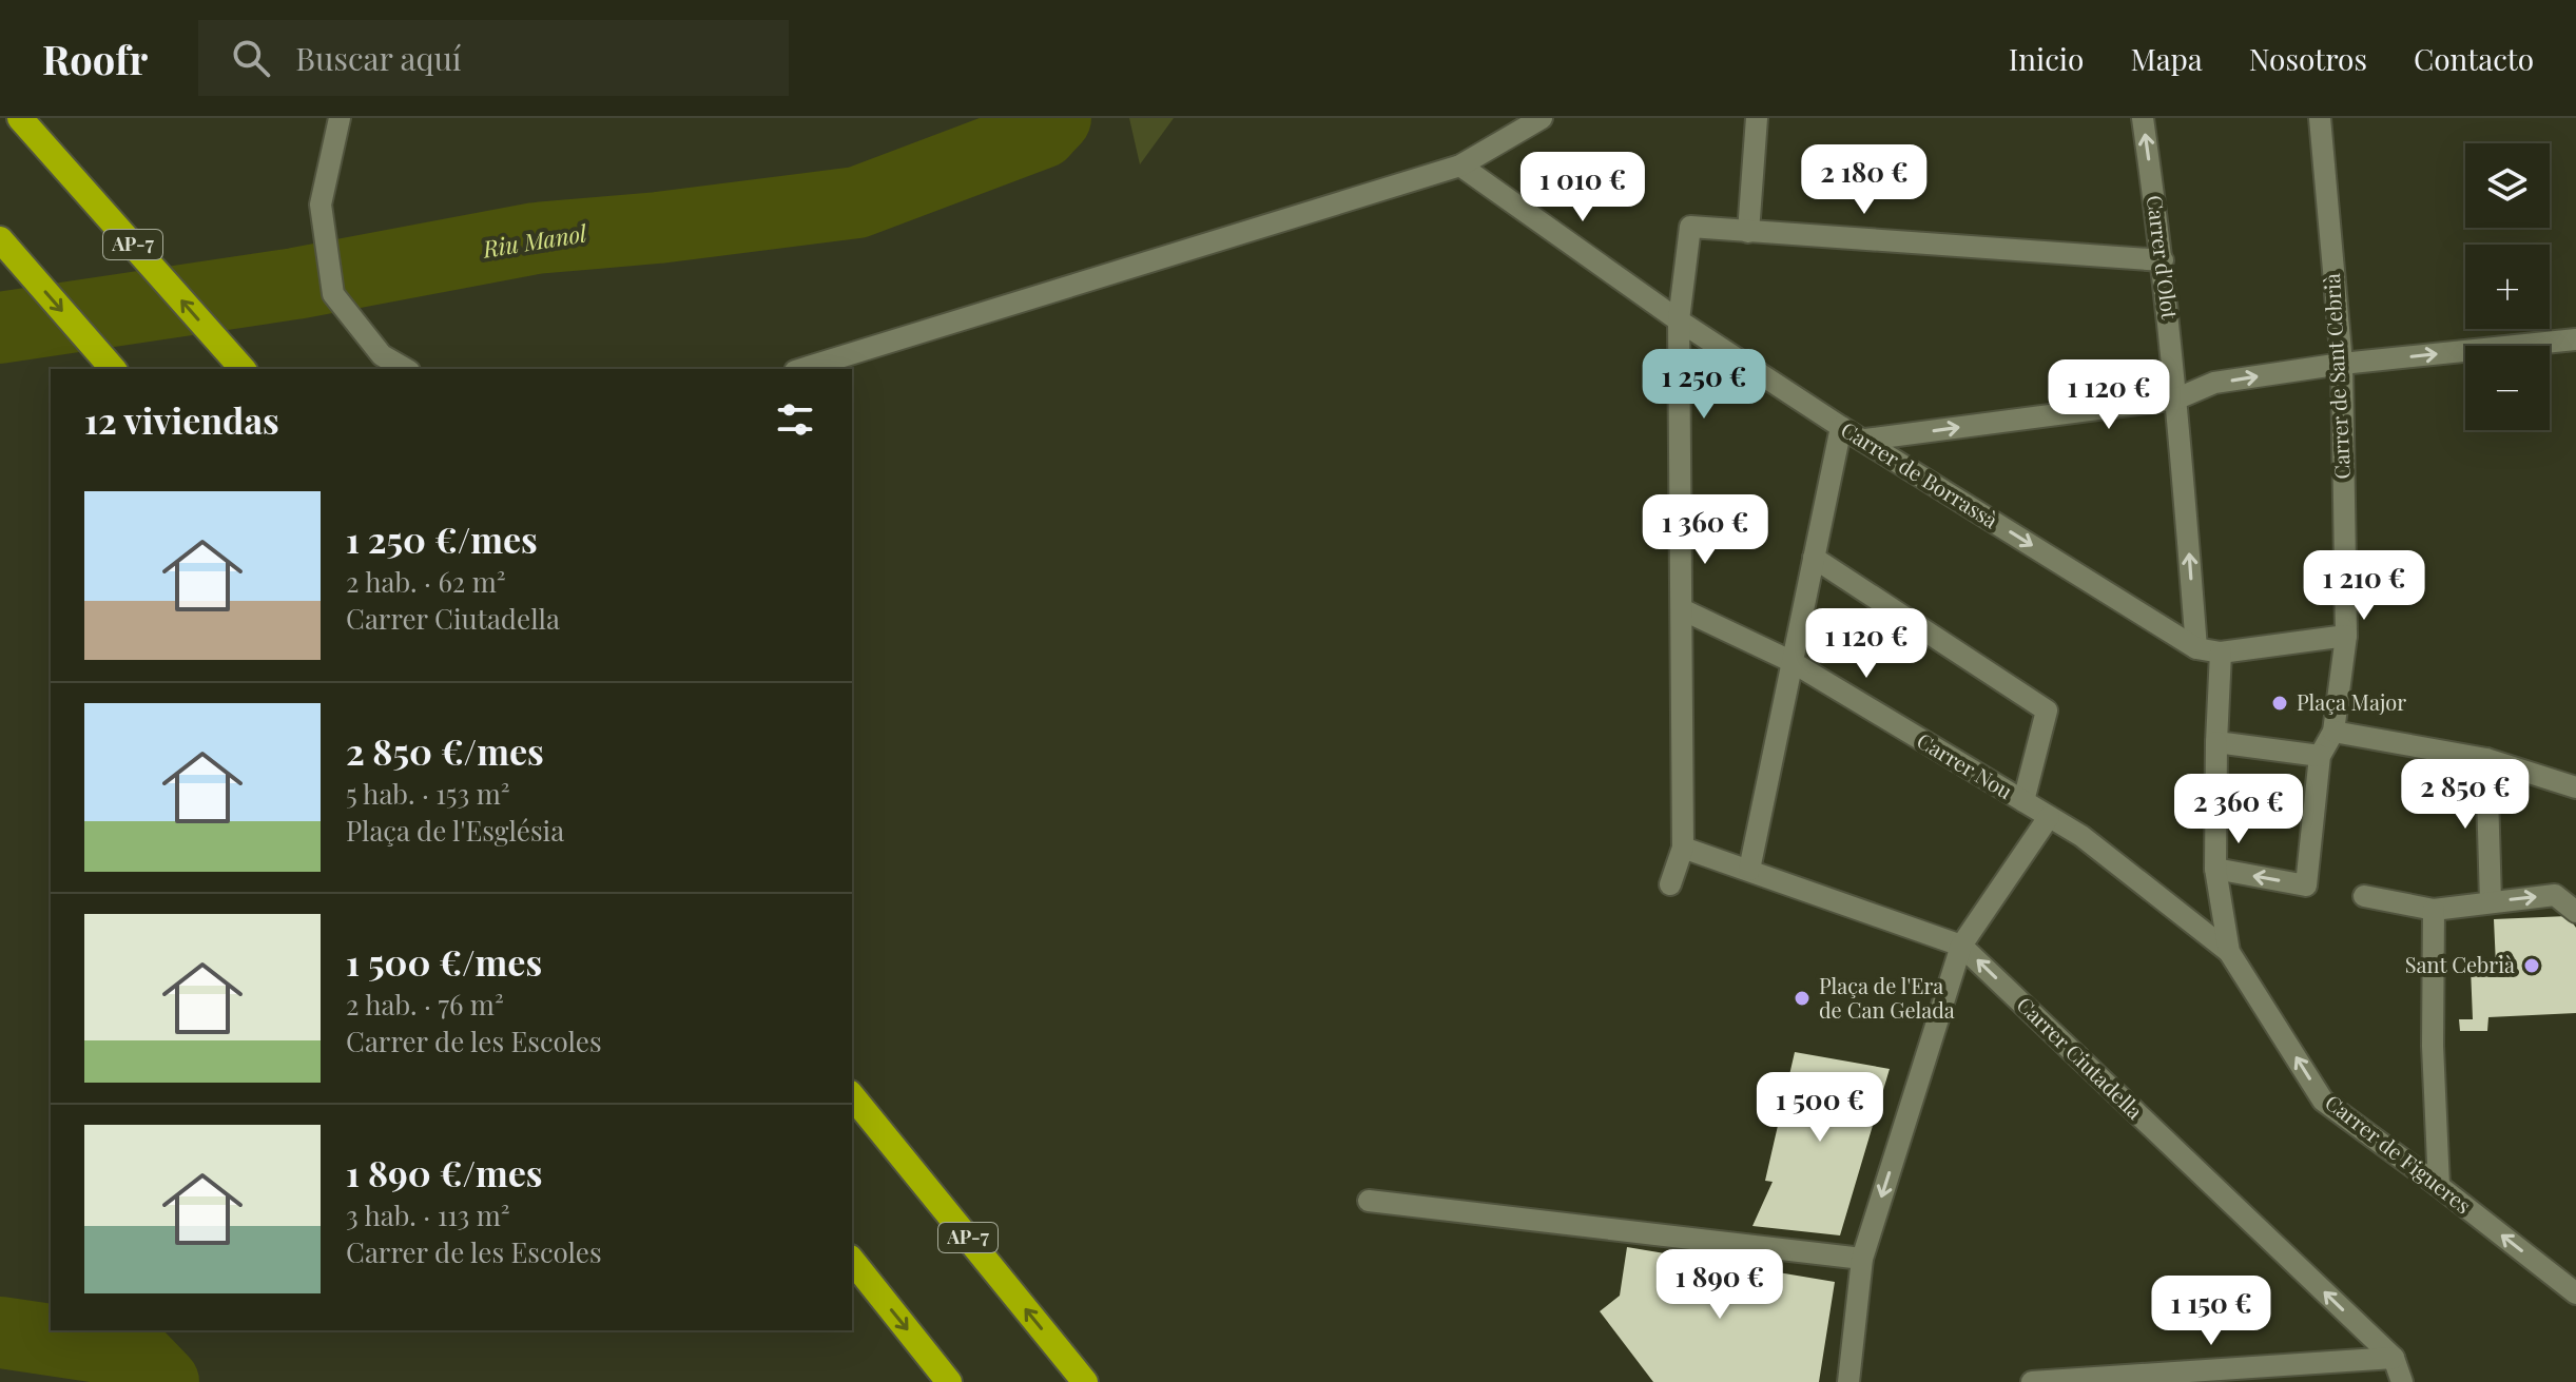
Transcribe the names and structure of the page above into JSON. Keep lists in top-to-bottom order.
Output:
{
  "streets": {
    "highway": ["AP-7"],
    "street": [
      "Carrer d'Olot",
      "Carrer de Sant Cebrià",
      "Carrer de Borrassà",
      "Carrer Nou",
      "Carrer Ciutadella",
      "Carrer de Figueres"
    ]
  },
  "crossings": [
    ["Carrer d'Olot", "Carrer de Borrassà"],
    ["Carrer Nou", "Carrer de Figueres"]
  ],
  "one_way": [
    "Carrer d'Olot",
    "Carrer de Borrassà",
    "Carrer Ciutadella",
    "Carrer de Figueres"
  ],
  "water": ["Riu Manol"],
  "places": ["Plaça Major", "Sant Cebrià", "Plaça de l'Era de Can Gelada"],
  "page": {
    "header": "Roofr",
    "search": "Buscar aquí",
    "nav": [
      "Inicio",
      "Mapa",
      "Nosotros",
      "Contacto"
    ],
    "map_buttons": ["+", "−"],
    "price": [
      "2 180 €",
      "1 010 €",
      "1 250 €",
      "1 120 €",
      "1 360 €",
      "1 210 €",
      "1 120 €",
      "2 850 €",
      "2 360 €",
      "1 500 €",
      "1 890 €",
      "1 150 €"
    ],
    "heading": "12 viviendas",
    "list": [
      {
        "name": "1 250 €/mes",
        "note": "2 hab. · 62 m² · Carrer Ciutadella"
      },
      {
        "name": "2 850 €/mes",
        "note": "5 hab. · 153 m² · Plaça de l'Església"
      },
      {
        "name": "1 500 €/mes",
        "note": "2 hab. · 76 m² · Carrer de les Escoles"
      },
      {
        "name": "1 890 €/mes",
        "note": "3 hab. · 113 m² · Carrer de les Escoles"
      }
    ]
  }
}
